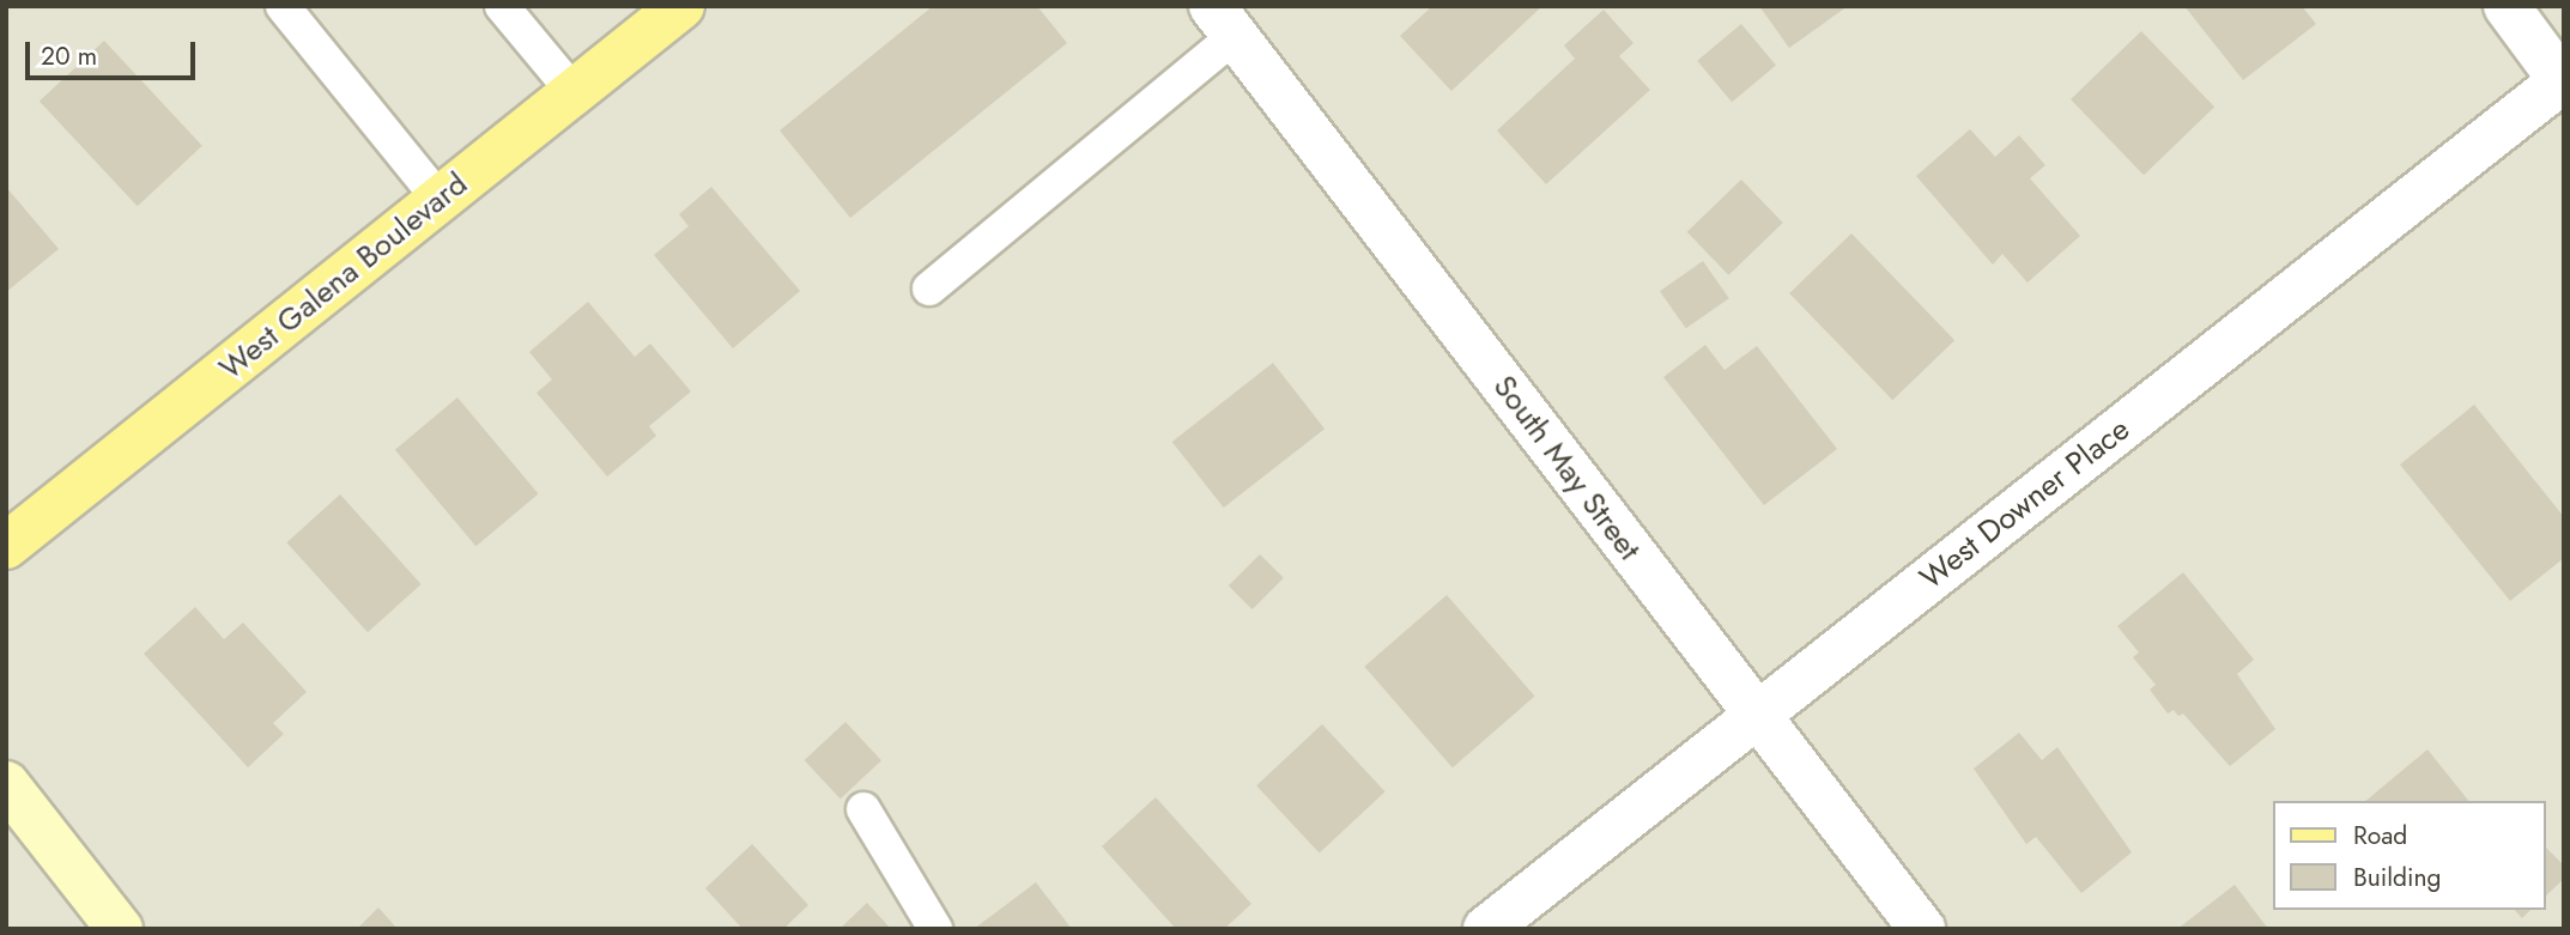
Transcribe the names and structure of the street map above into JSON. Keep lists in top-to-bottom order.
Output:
{
  "streets": {
    "main road": ["West Galena Boulevard"],
    "street": ["South May Street", "West Downer Place"]
  },
  "crossings": [
    ["South May Street", "West Downer Place"]
  ],
  "legend": ["Road", "Building"],
  "scale_bar": "20 m"
}
